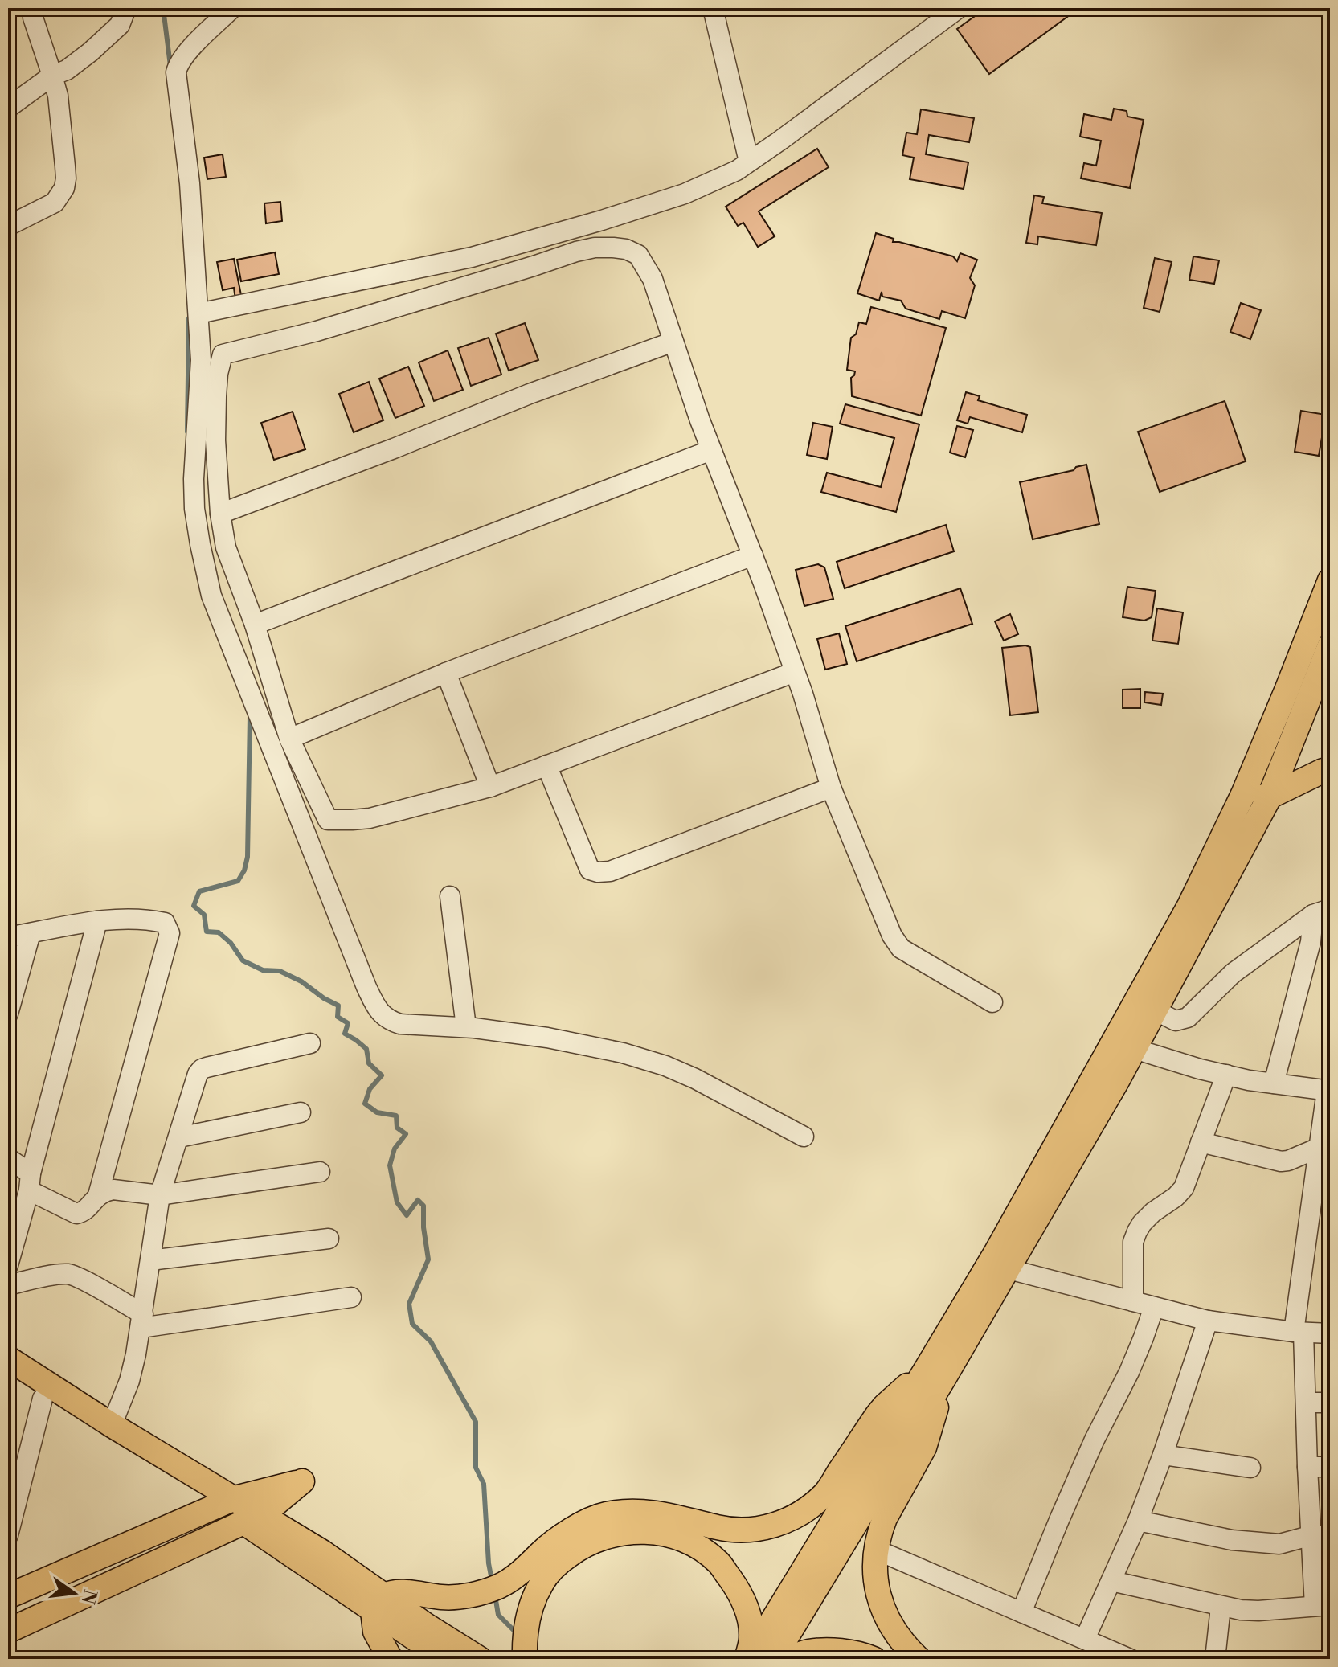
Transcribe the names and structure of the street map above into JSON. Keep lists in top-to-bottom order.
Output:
{
  "north": "right"
}
